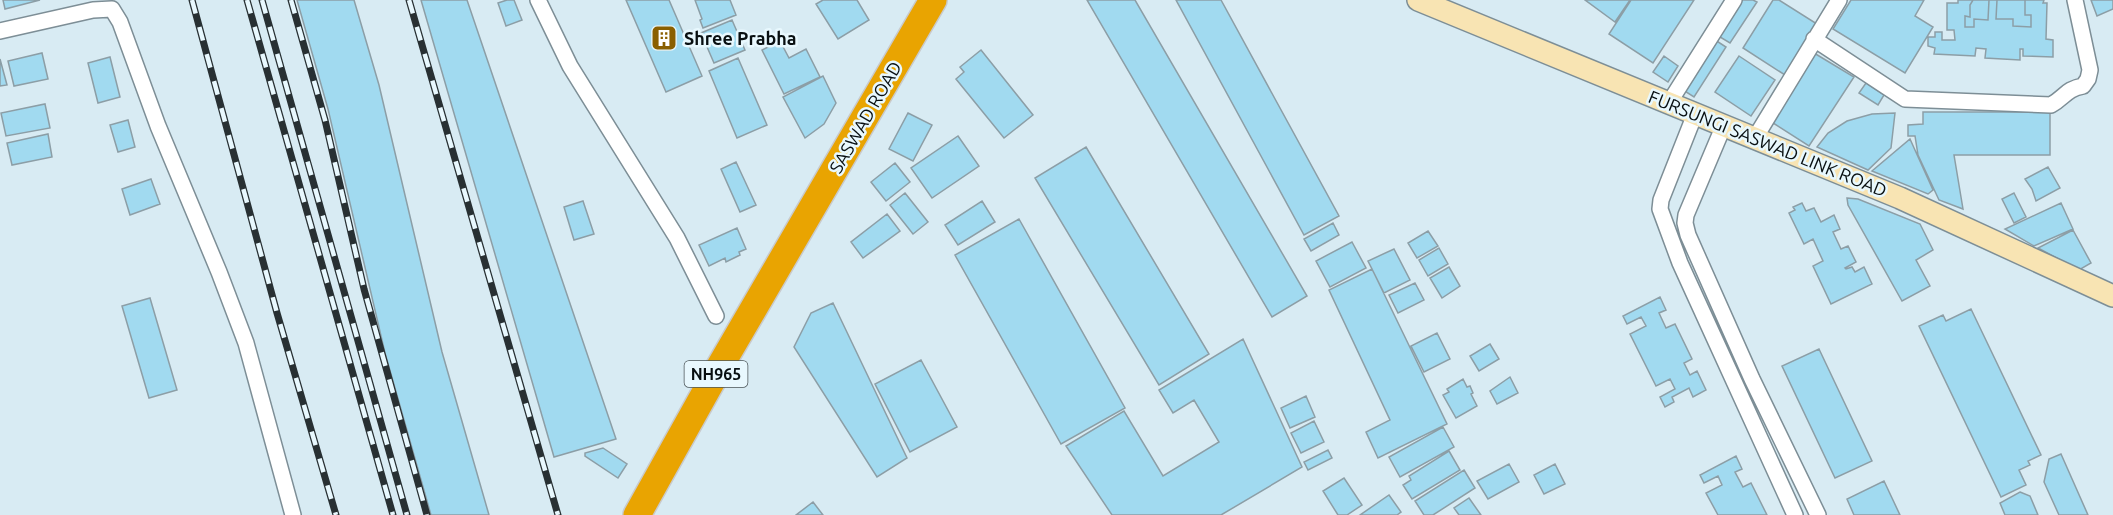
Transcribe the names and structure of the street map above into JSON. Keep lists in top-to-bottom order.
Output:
{
  "streets": {
    "highway": ["SASWAD ROAD", "NH965"],
    "street": ["FURSUNGI SASWAD LINK ROAD"]
  },
  "places": {
    "building": ["Shree Prabha"]
  }
}
